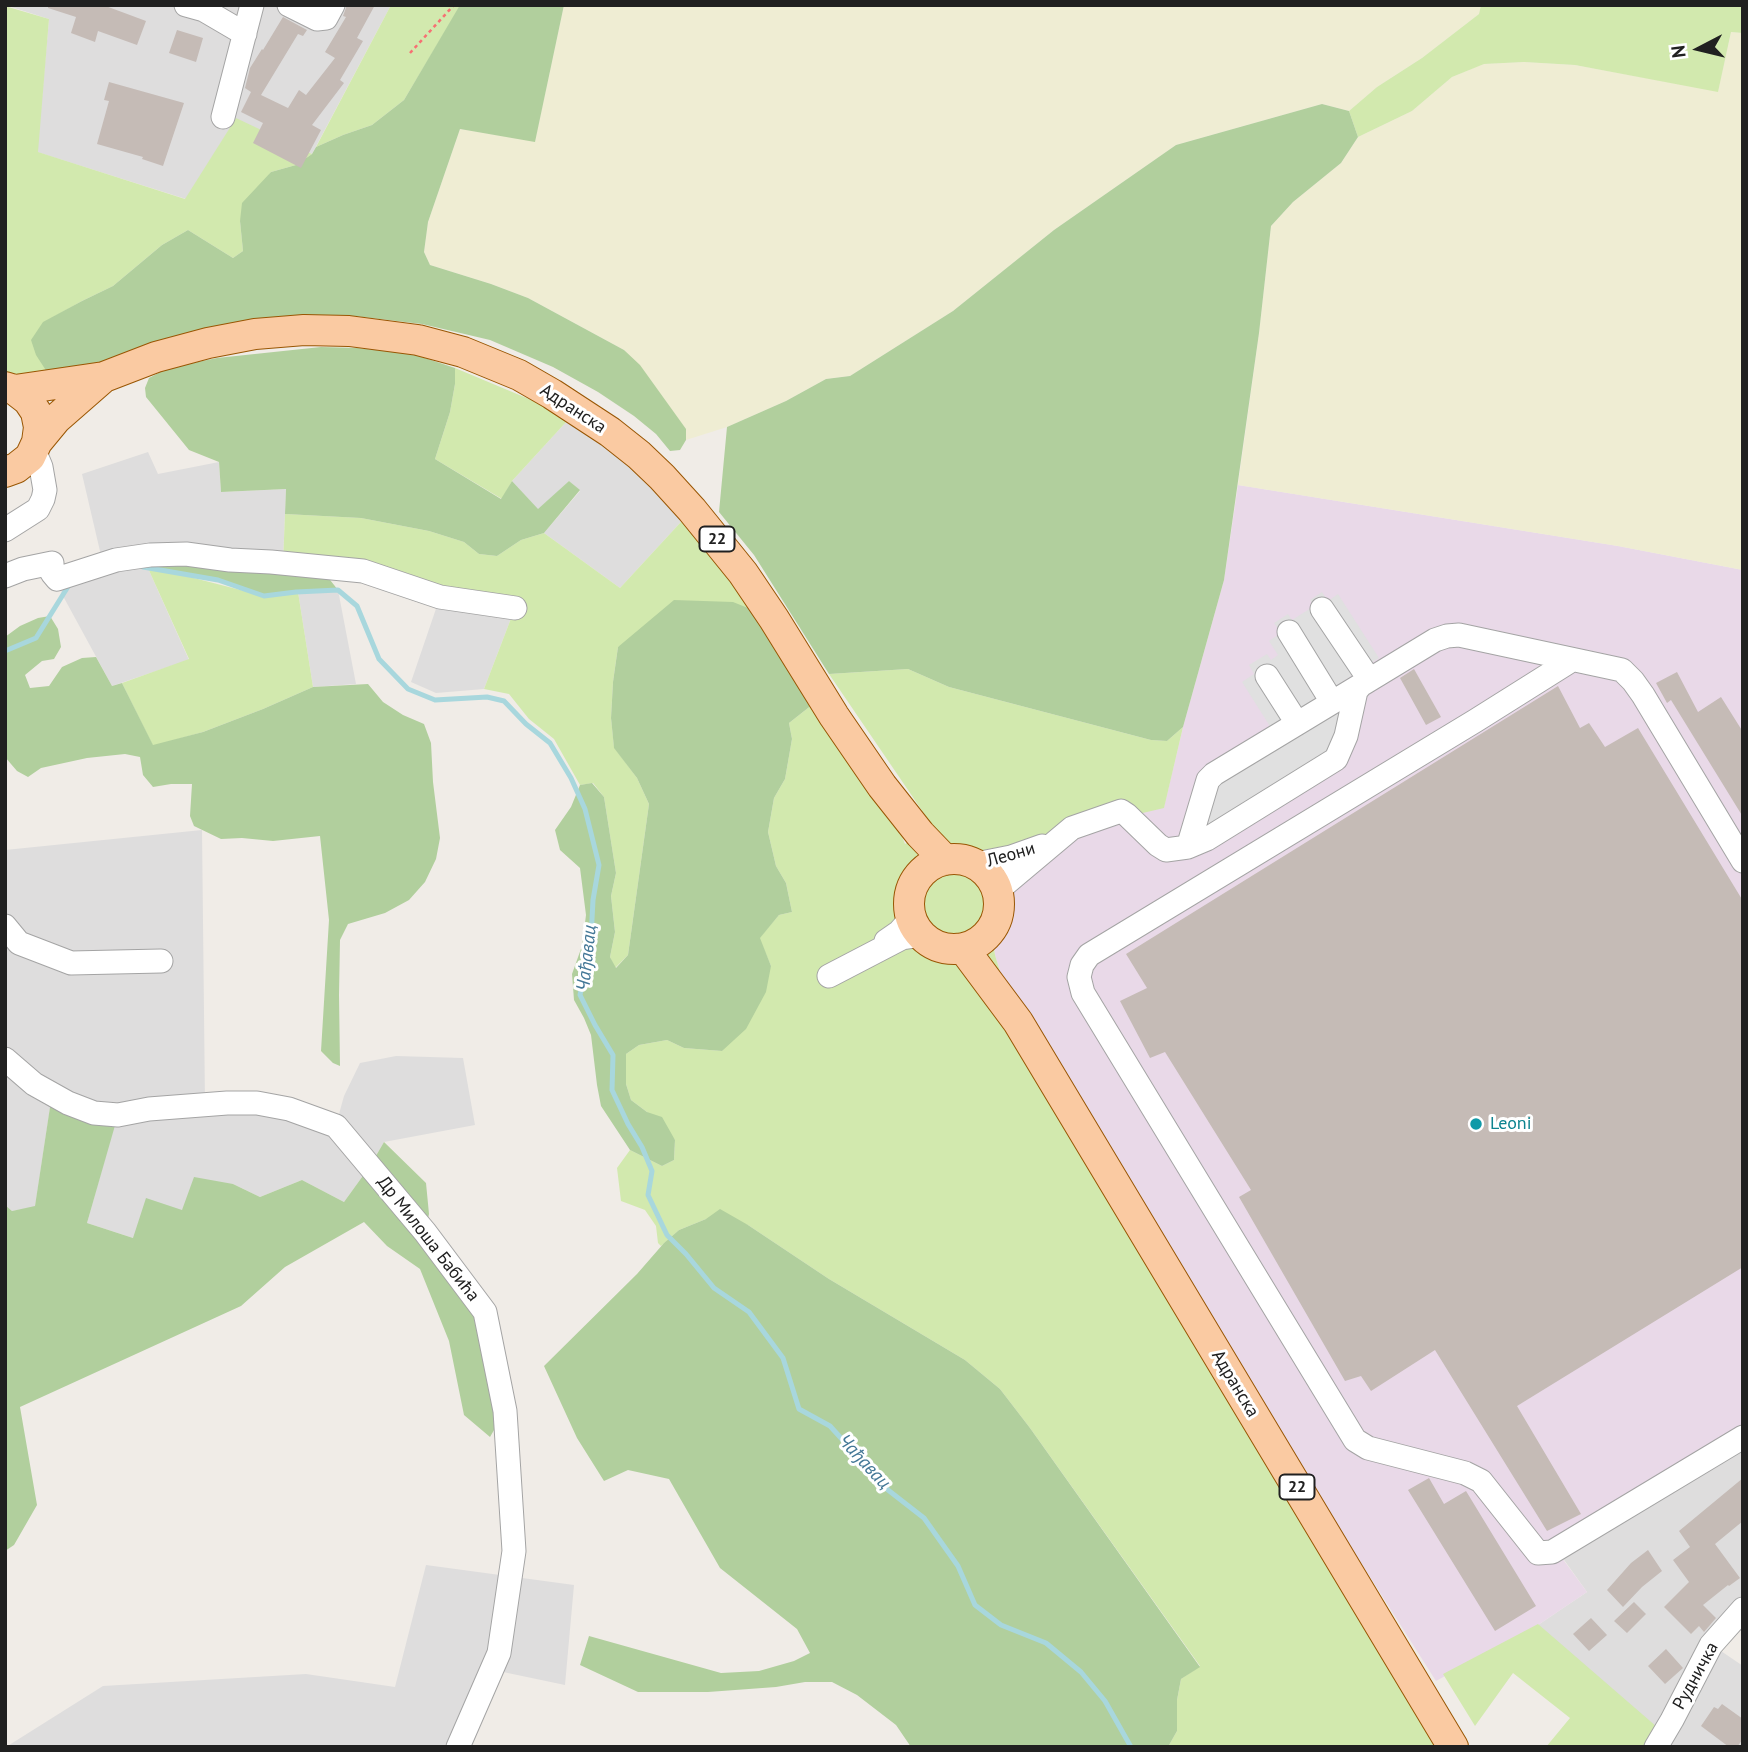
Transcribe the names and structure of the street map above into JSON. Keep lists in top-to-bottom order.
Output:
{
  "streets": {
    "main road": ["Адранска", "22"],
    "street": ["Леони", "Др Милоша Бабића", "Рудничка"]
  },
  "crossings": [
    ["Адранска", "22"],
    ["Адранска", "Леони"],
    ["22", "Леони"]
  ],
  "water": ["Чађавац"],
  "places": ["Leoni"],
  "north": "left"
}
